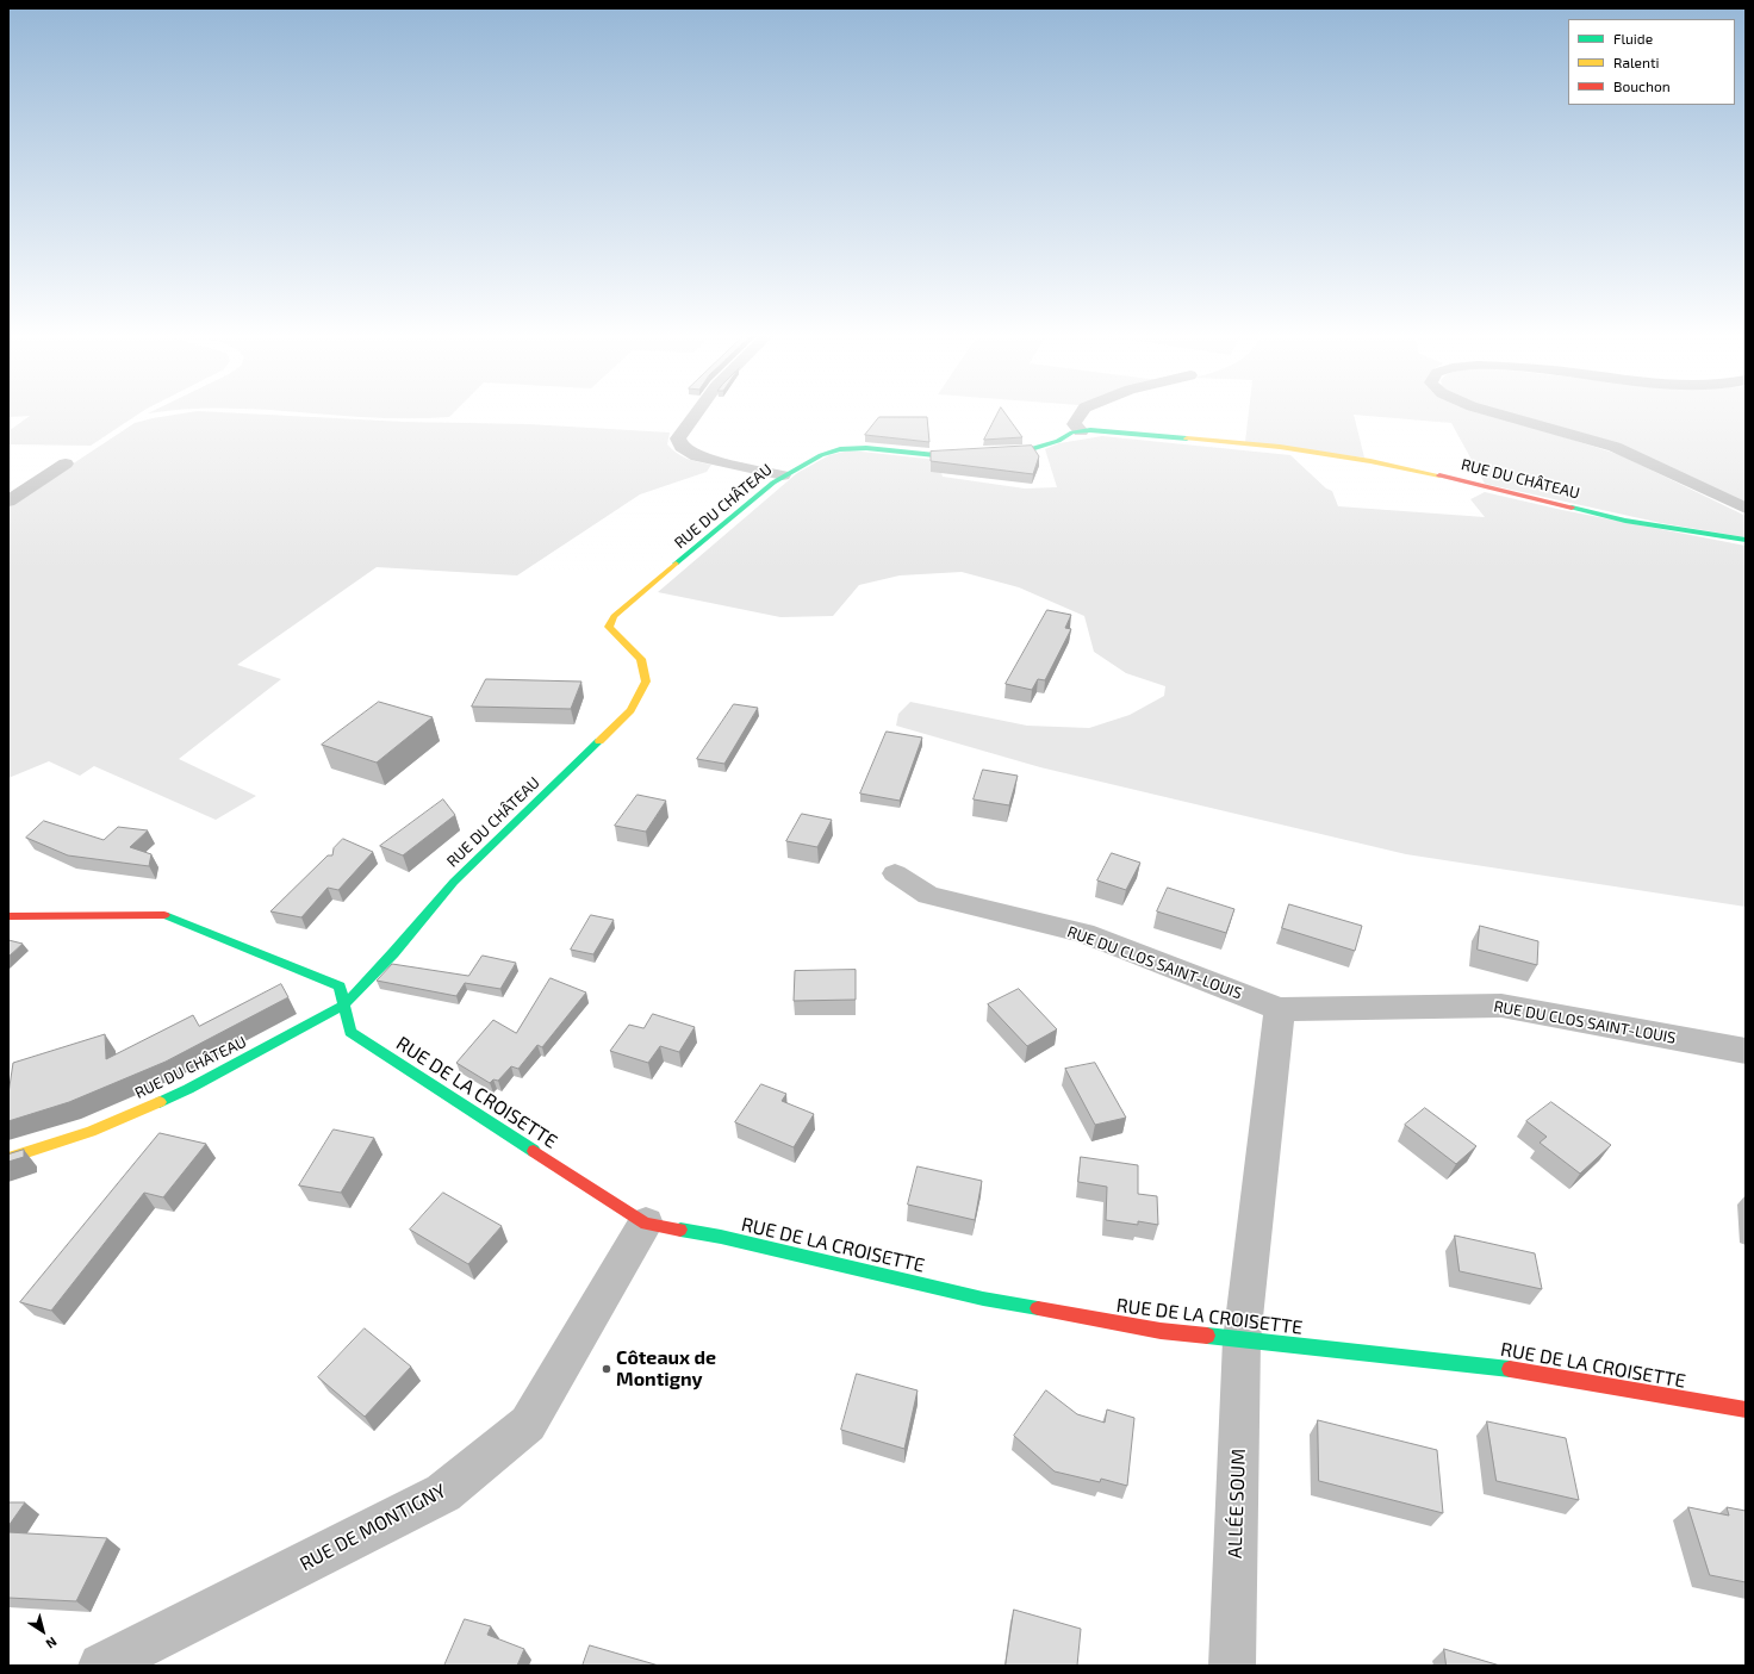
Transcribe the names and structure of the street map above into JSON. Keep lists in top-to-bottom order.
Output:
{
  "streets": {
    "street": [
      "RUE DU CHÂTEAU",
      "RUE DU CLOS SAINT-LOUIS",
      "RUE DE LA CROISETTE",
      "ALLÉE SOUM",
      "RUE DE MONTIGNY"
    ]
  },
  "crossings": [
    ["RUE DU CHÂTEAU", "RUE DE LA CROISETTE"],
    ["RUE DE LA CROISETTE", "ALLÉE SOUM"],
    ["RUE DE LA CROISETTE", "RUE DE MONTIGNY"]
  ],
  "places": ["Côteaux de Montigny"],
  "legend": ["Fluide", "Ralenti", "Bouchon"],
  "north": "bottom right"
}
